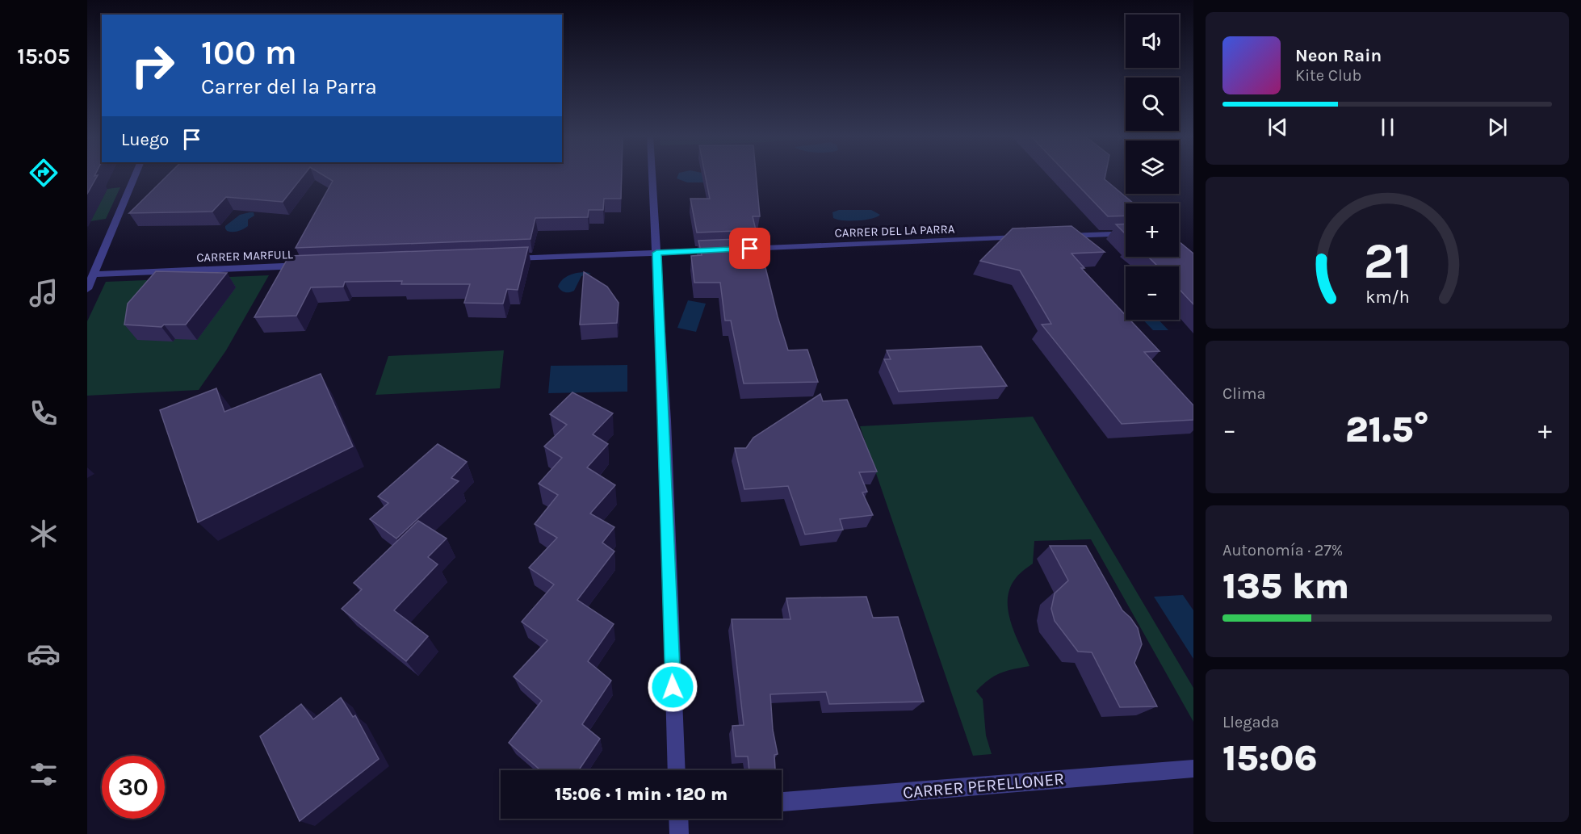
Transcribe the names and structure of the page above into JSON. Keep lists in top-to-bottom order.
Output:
{
  "streets": {
    "street": ["CARRER DEL LA PARRA", "CARRER MARFULL", "CARRER PERELLONER"]
  },
  "page": {
    "tabs": "15:05",
    "map_buttons": ["+", "−"],
    "turn": ["100 m", "Carrer del la Parra"],
    "song": ["Neon Rain", "Kite Club"],
    "then": "Luego",
    "tile": [
      "Clima",
      ["Autonomía · 27%", "135 km"],
      ["Llegada", "15:06"]
    ],
    "heat": ["−", "21.5°", "+"],
    "limit": "30",
    "trip": "15:06 · 1 min · 120 m",
    "gauge": ["21", "km/h"]
  }
}
